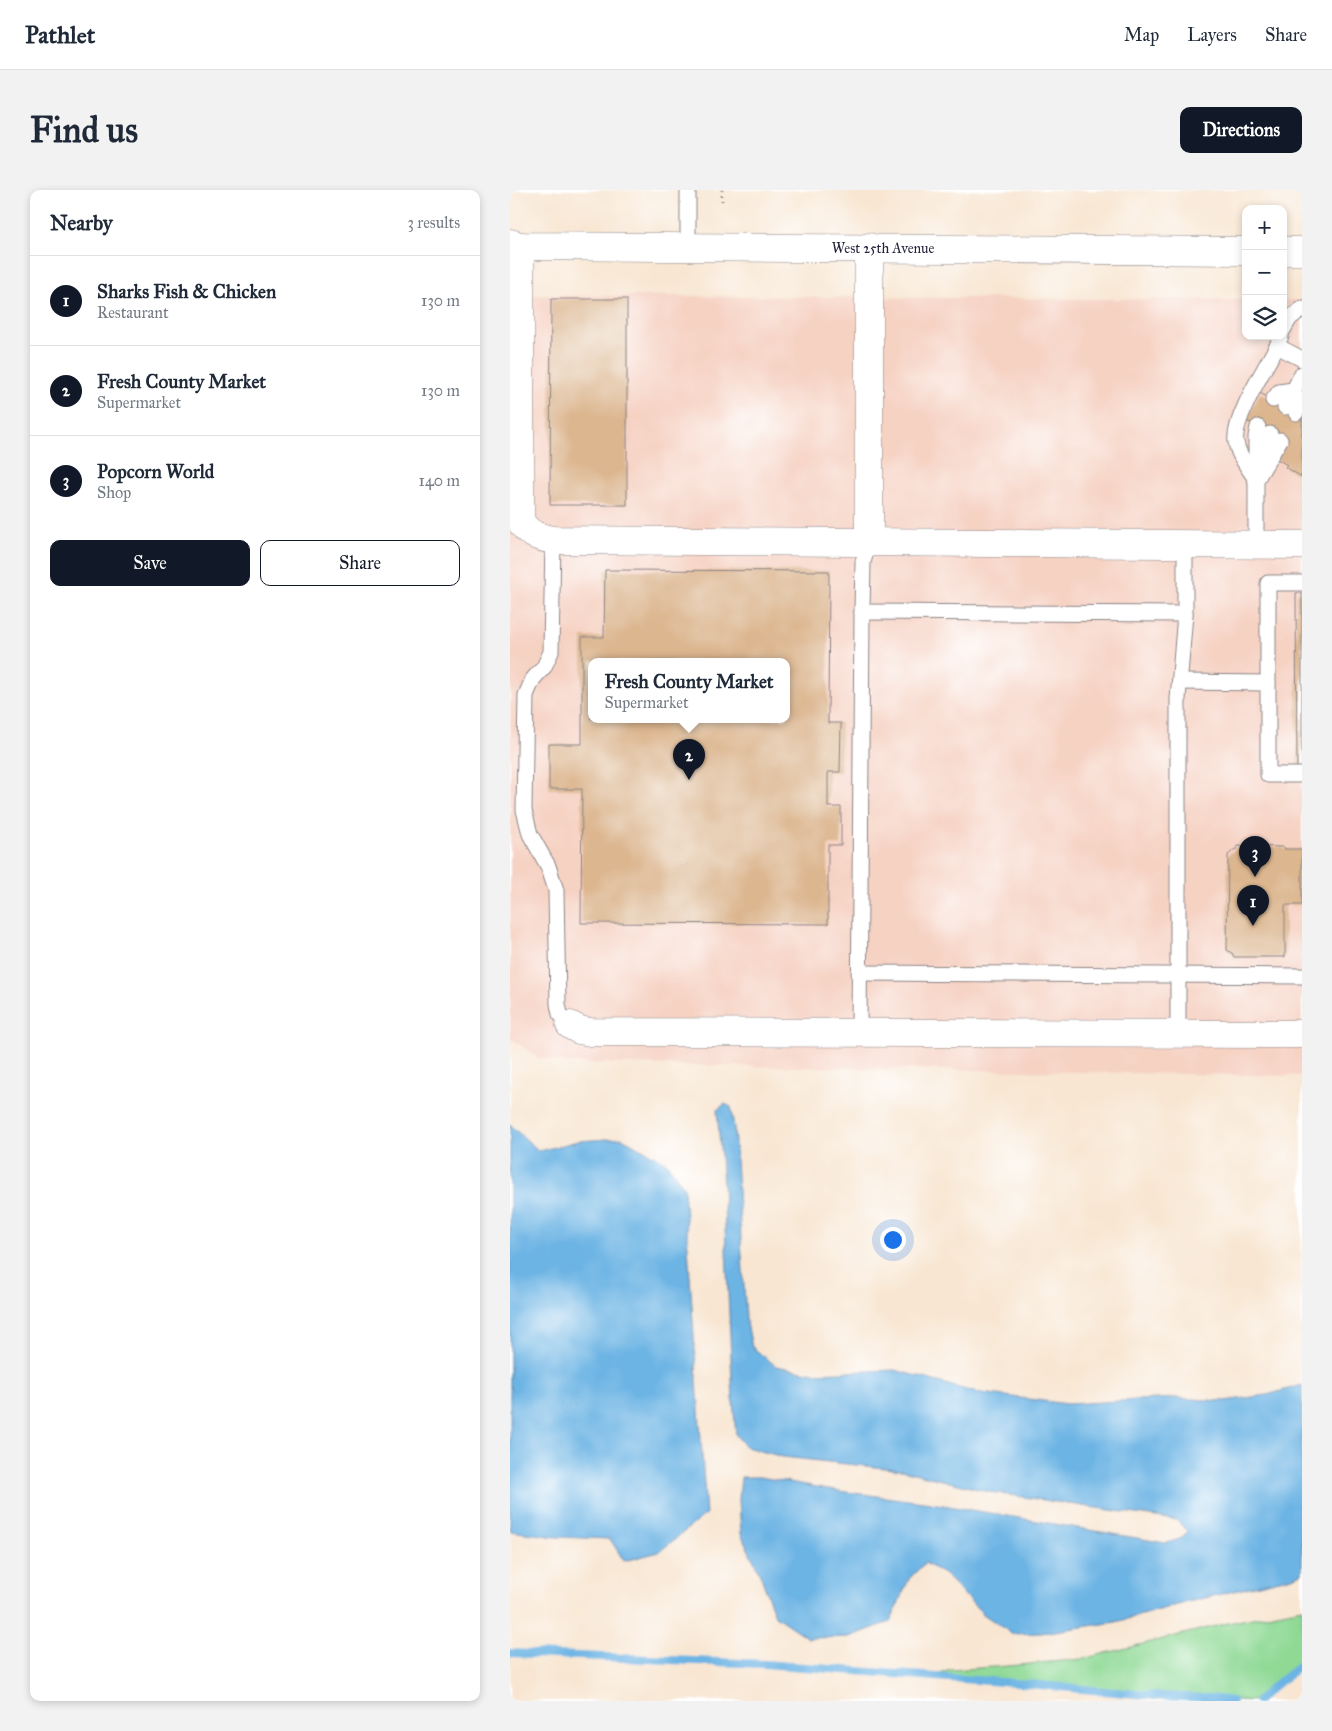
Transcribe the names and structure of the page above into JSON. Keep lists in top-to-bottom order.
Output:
{
  "streets": {
    "street": ["West 25th Avenue"]
  },
  "page": {
    "header": "Pathlet",
    "nav": ["Map", "Layers", "Share"],
    "buttons": [
      "Directions",
      ["Save", "Share"]
    ],
    "title": "Find us",
    "heading": ["Nearby", "3 results"],
    "map_buttons": ["+", "−"],
    "list": [
      {
        "mark": "1",
        "name": "Sharks Fish & Chicken",
        "note": "Restaurant",
        "value": "130 m"
      },
      {
        "mark": "2",
        "name": "Fresh County Market",
        "note": "Supermarket",
        "value": "130 m"
      },
      {
        "mark": "3",
        "name": "Popcorn World",
        "note": "Shop",
        "value": "140 m"
      }
    ],
    "popup": ["Fresh County Market", "Supermarket"],
    "pins": ["2", "3", "1"]
  }
}
